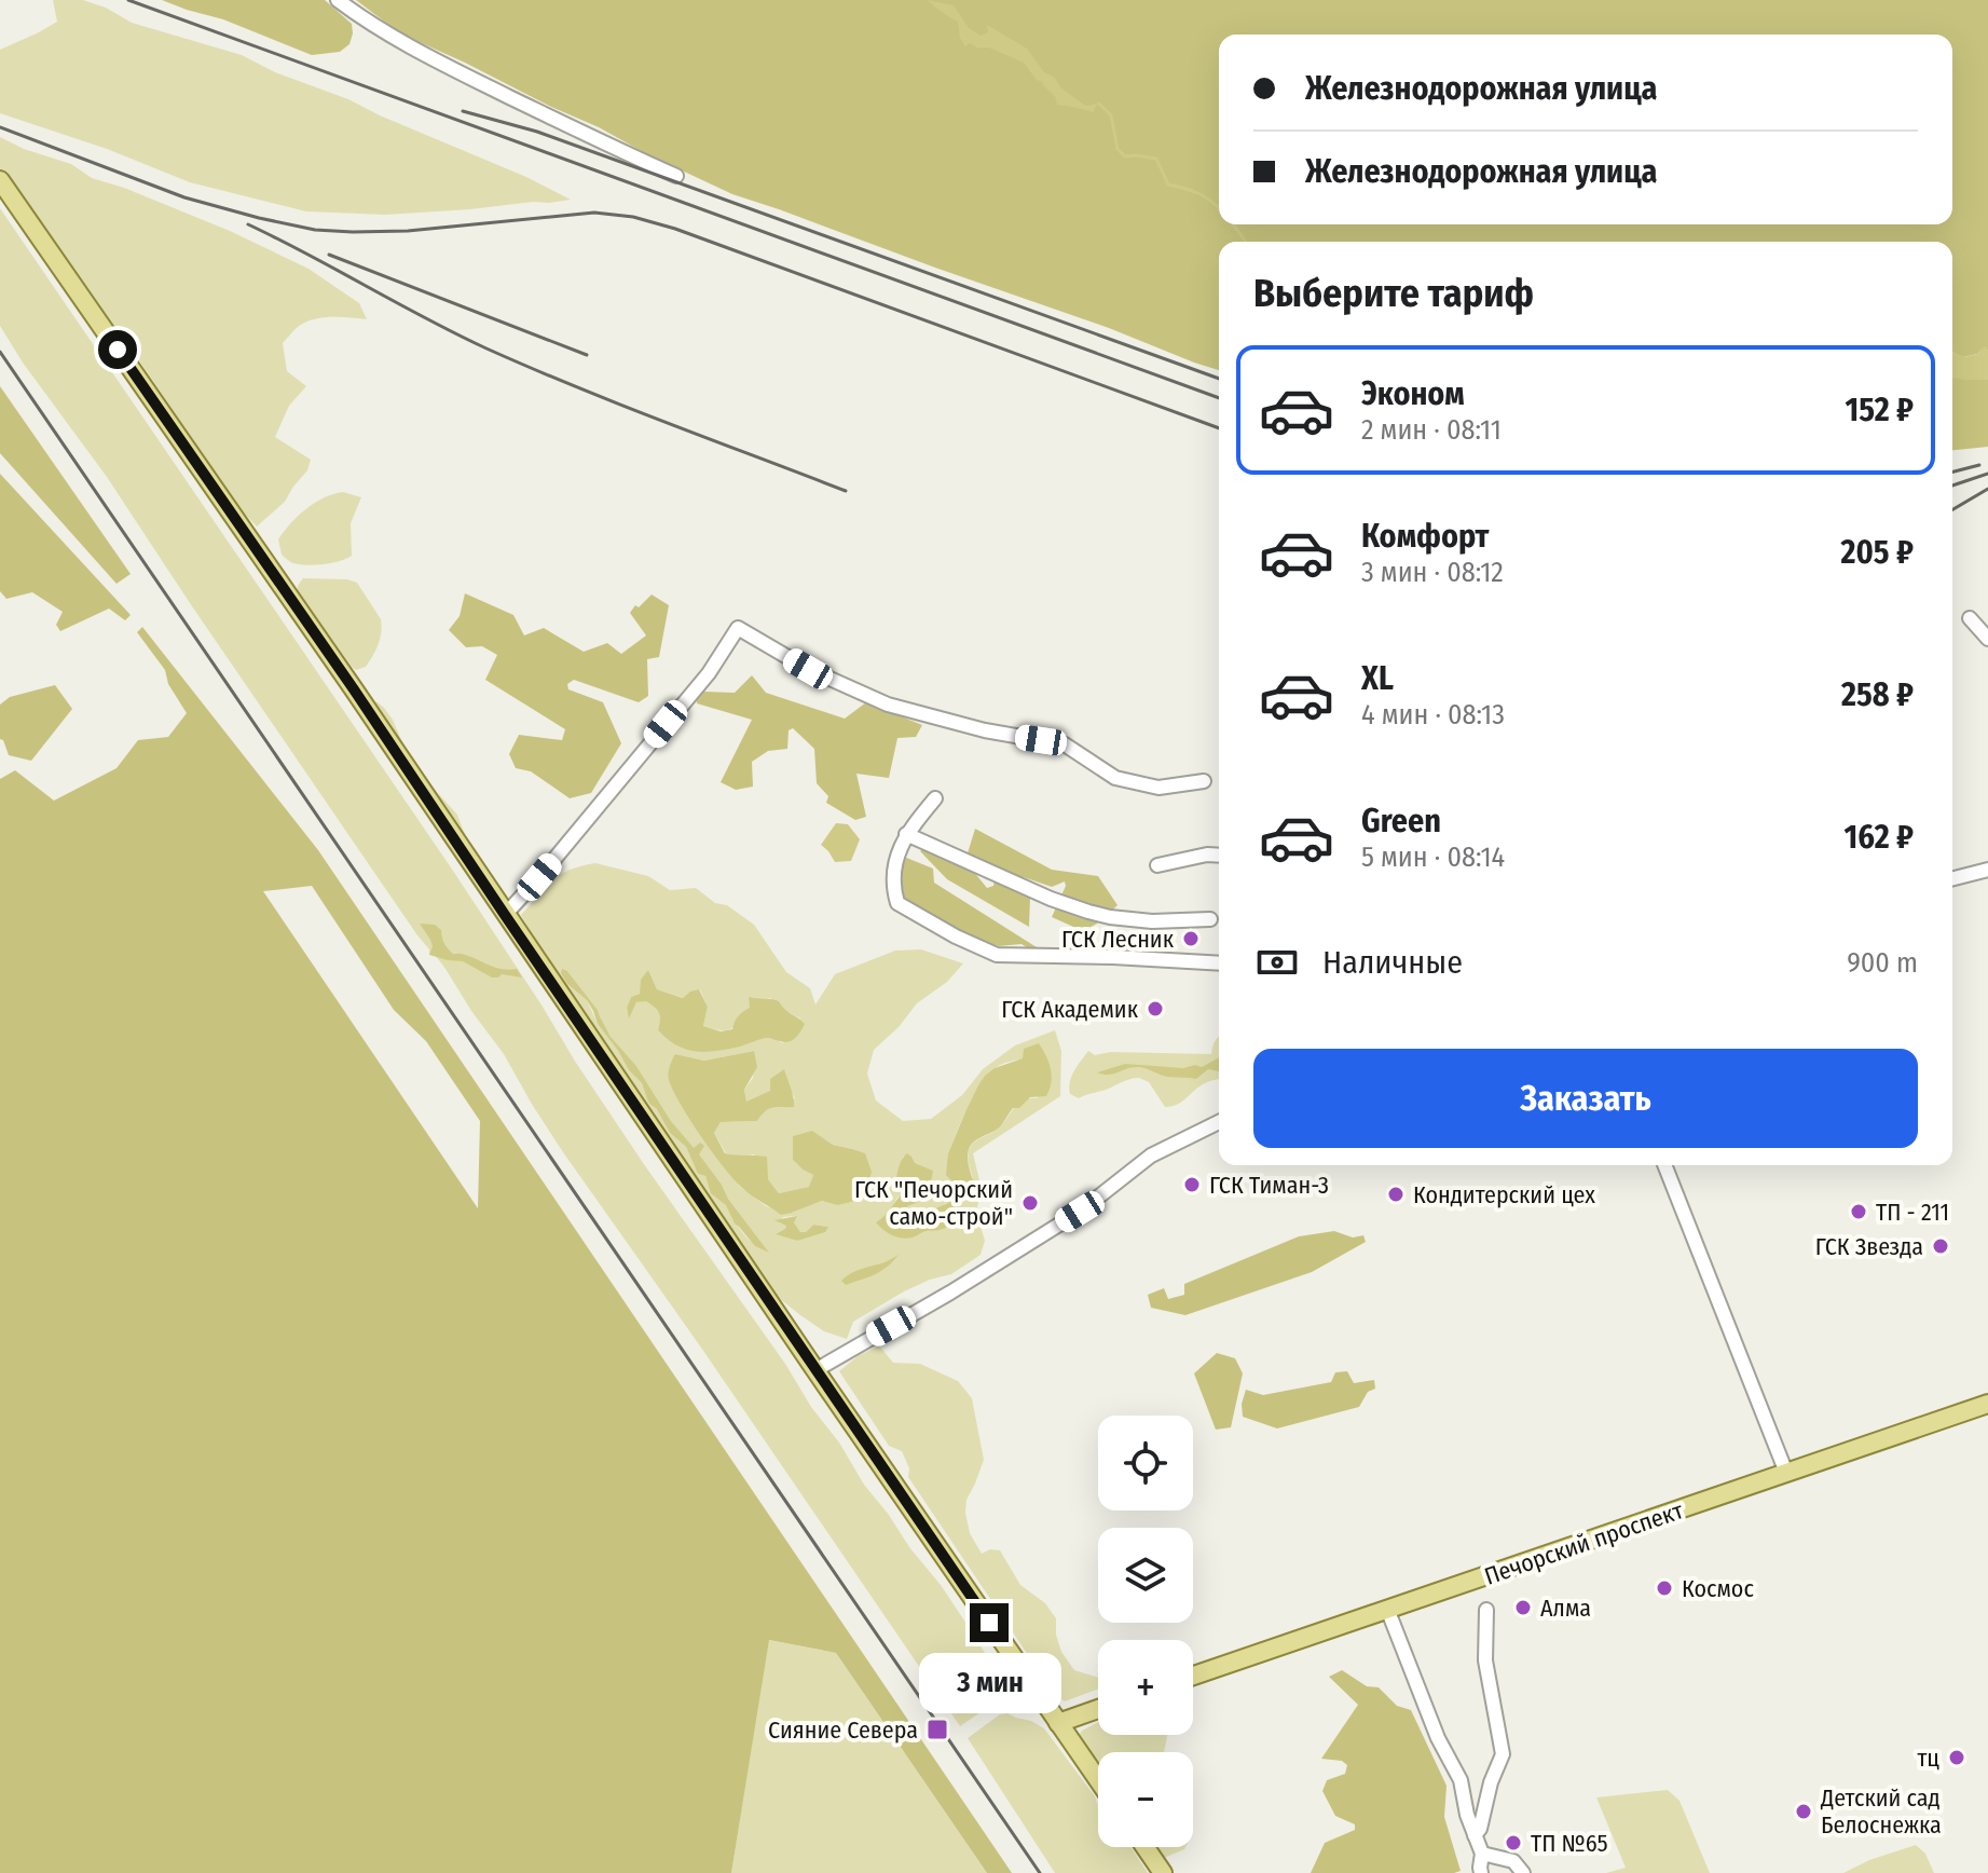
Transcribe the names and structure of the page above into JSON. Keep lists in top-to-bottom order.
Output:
{
  "streets": {
    "main road": ["Печорский проспект"]
  },
  "places": {
    "other": [
      "ГСК Лесник",
      "ГСК Академик",
      "ГСК Тиман-3",
      "Кондитерский цех",
      "ГСК \"Печорский само-строй\"",
      "ТП - 211",
      "ГСК Звезда",
      "Космос",
      "Алма",
      "тц",
      "Детский сад Белоснежка",
      "ТП №65"
    ],
    "transit": ["Сияние Севера"]
  },
  "page": {
    "banner": ["Железнодорожная улица", "Железнодорожная улица"],
    "heading": "Выберите тариф",
    "list": [
      {
        "name": "Эконом",
        "note": "2 мин · 08:11",
        "value": "152 ₽"
      },
      {
        "name": "Комфорт",
        "note": "3 мин · 08:12",
        "value": "205 ₽"
      },
      {
        "name": "XL",
        "note": "4 мин · 08:13",
        "value": "258 ₽"
      },
      {
        "name": "Green",
        "note": "5 мин · 08:14",
        "value": "162 ₽"
      }
    ],
    "pay": ["Наличные", "900 m"],
    "buttons": "Заказать",
    "map_buttons": ["+", "−"],
    "bubble": "3 мин"
  }
}
